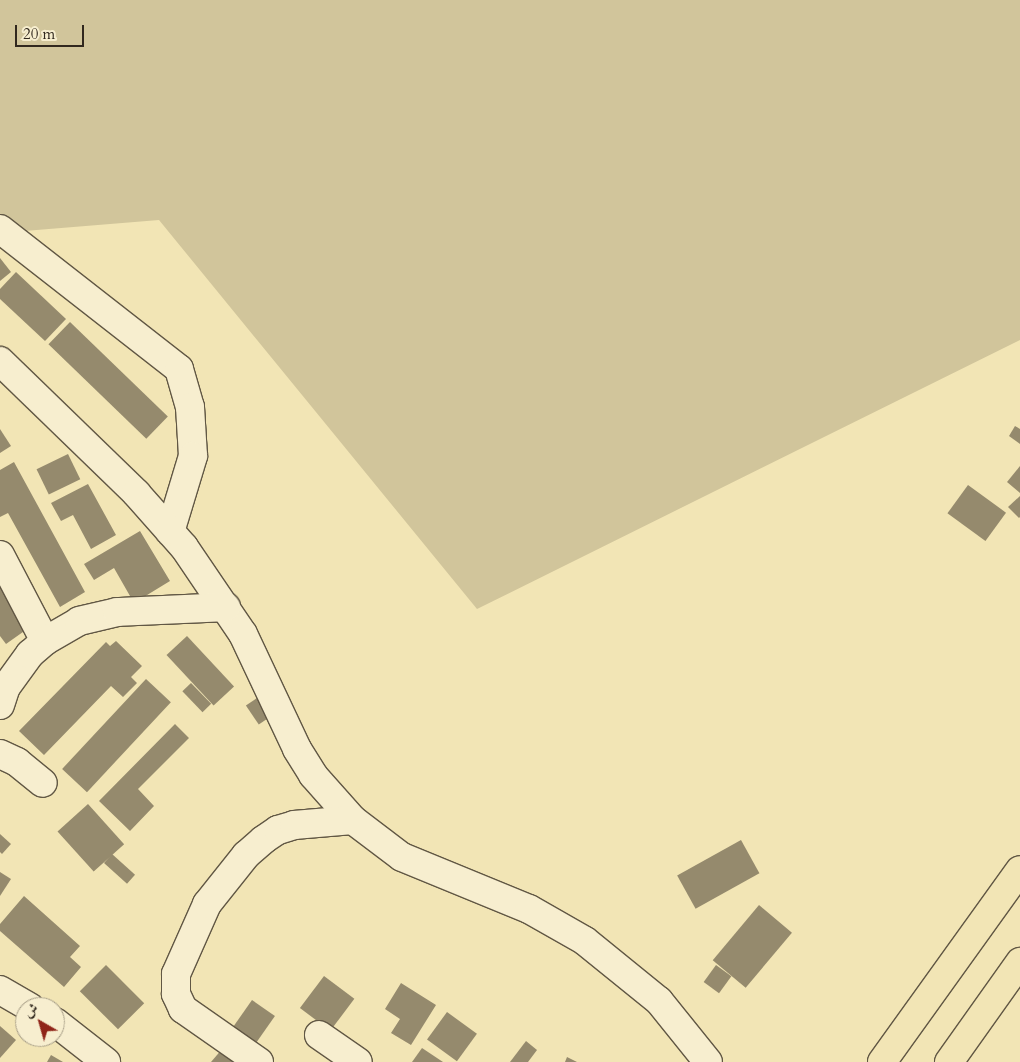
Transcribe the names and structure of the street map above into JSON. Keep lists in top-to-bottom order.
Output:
{
  "scale_bar": "20 m",
  "north": "top left"
}
